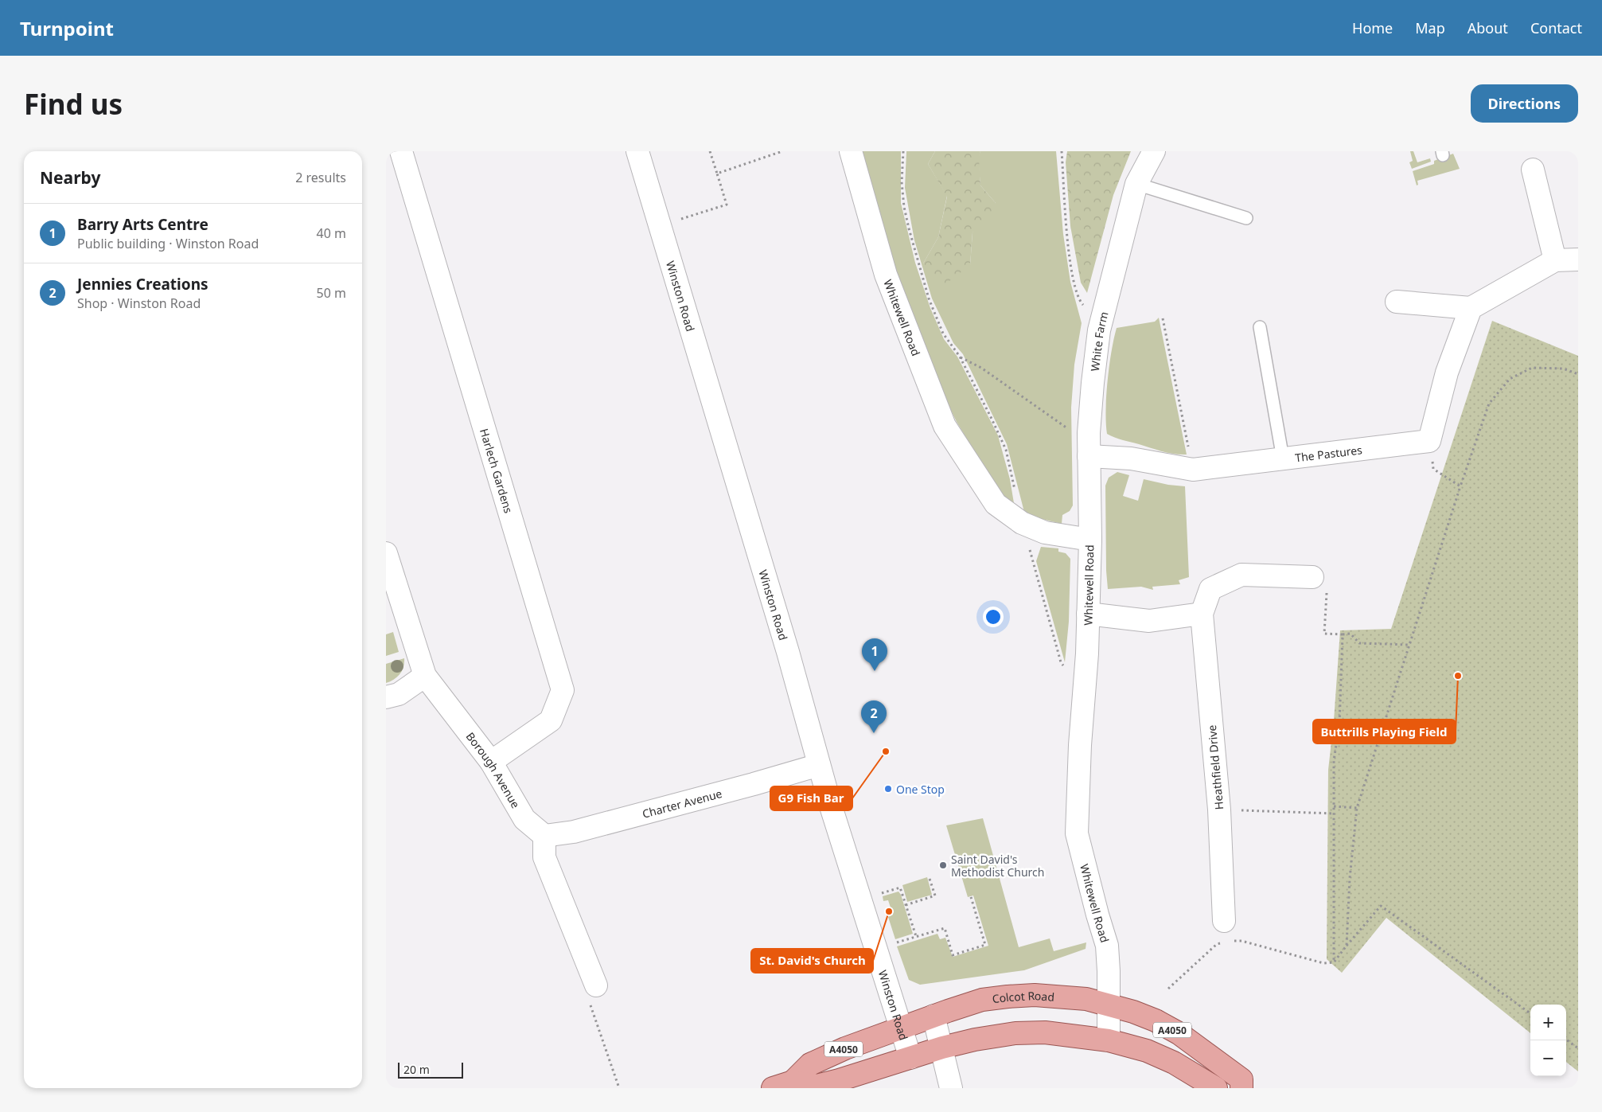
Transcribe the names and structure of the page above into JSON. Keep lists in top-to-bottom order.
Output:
{
  "streets": {
    "main road": ["Colcot Road", "A4050"],
    "street": [
      "Winston Road",
      "Whitewell Road",
      "White Farm",
      "The Pastures",
      "Harlech Gardens",
      "Heathfield Drive",
      "Borough Avenue",
      "Charter Avenue"
    ]
  },
  "crossings": [
    ["Winston Road", "Charter Avenue"],
    ["Winston Road", "Colcot Road"],
    ["Whitewell Road", "White Farm"],
    ["Whitewell Road", "Colcot Road"],
    ["White Farm", "The Pastures"],
    ["Harlech Gardens", "Borough Avenue"],
    ["Borough Avenue", "Charter Avenue"]
  ],
  "places": [
    "Buttrills Playing Field",
    "G9 Fish Bar",
    "One Stop",
    "Saint David's Methodist Church",
    "St. David's Church"
  ],
  "scale_bar": "20 m",
  "page": {
    "header": "Turnpoint",
    "nav": [
      "Home",
      "Map",
      "About",
      "Contact"
    ],
    "buttons": "Directions",
    "title": "Find us",
    "heading": ["Nearby", "2 results"],
    "list": [
      {
        "mark": "1",
        "name": "Barry Arts Centre",
        "note": "Public building · Winston Road",
        "value": "40 m"
      },
      {
        "mark": "2",
        "name": "Jennies Creations",
        "note": "Shop · Winston Road",
        "value": "50 m"
      }
    ],
    "pins": ["1", "2"],
    "map_buttons": ["+", "−"],
    "scale": "20 m"
  }
}
